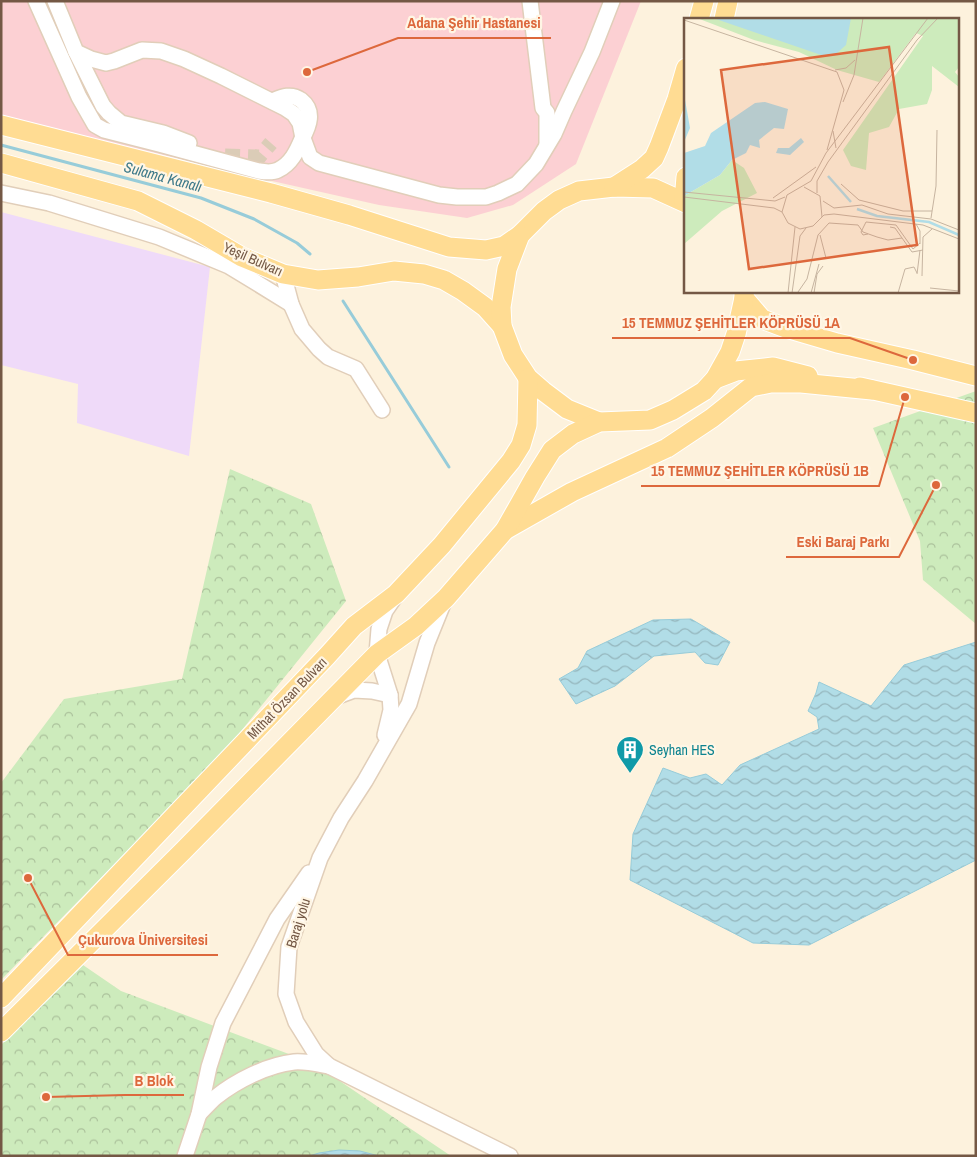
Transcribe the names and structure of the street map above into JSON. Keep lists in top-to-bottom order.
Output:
{
  "streets": {
    "main road": ["Yeşil Bulvarı", "Mithat Özsan Bulvarı"],
    "street": ["Baraj yolu"]
  },
  "water": ["Sulama Kanalı"],
  "places": {
    "other": [
      "Adana Şehir Hastanesi",
      "15 TEMMUZ ŞEHİTLER KÖPRÜSÜ 1A",
      "15 TEMMUZ ŞEHİTLER KÖPRÜSÜ 1B",
      "Eski Baraj Parkı",
      "Çukurova Üniversitesi",
      "B Blok"
    ],
    "building": ["Seyhan HES"]
  }
}
